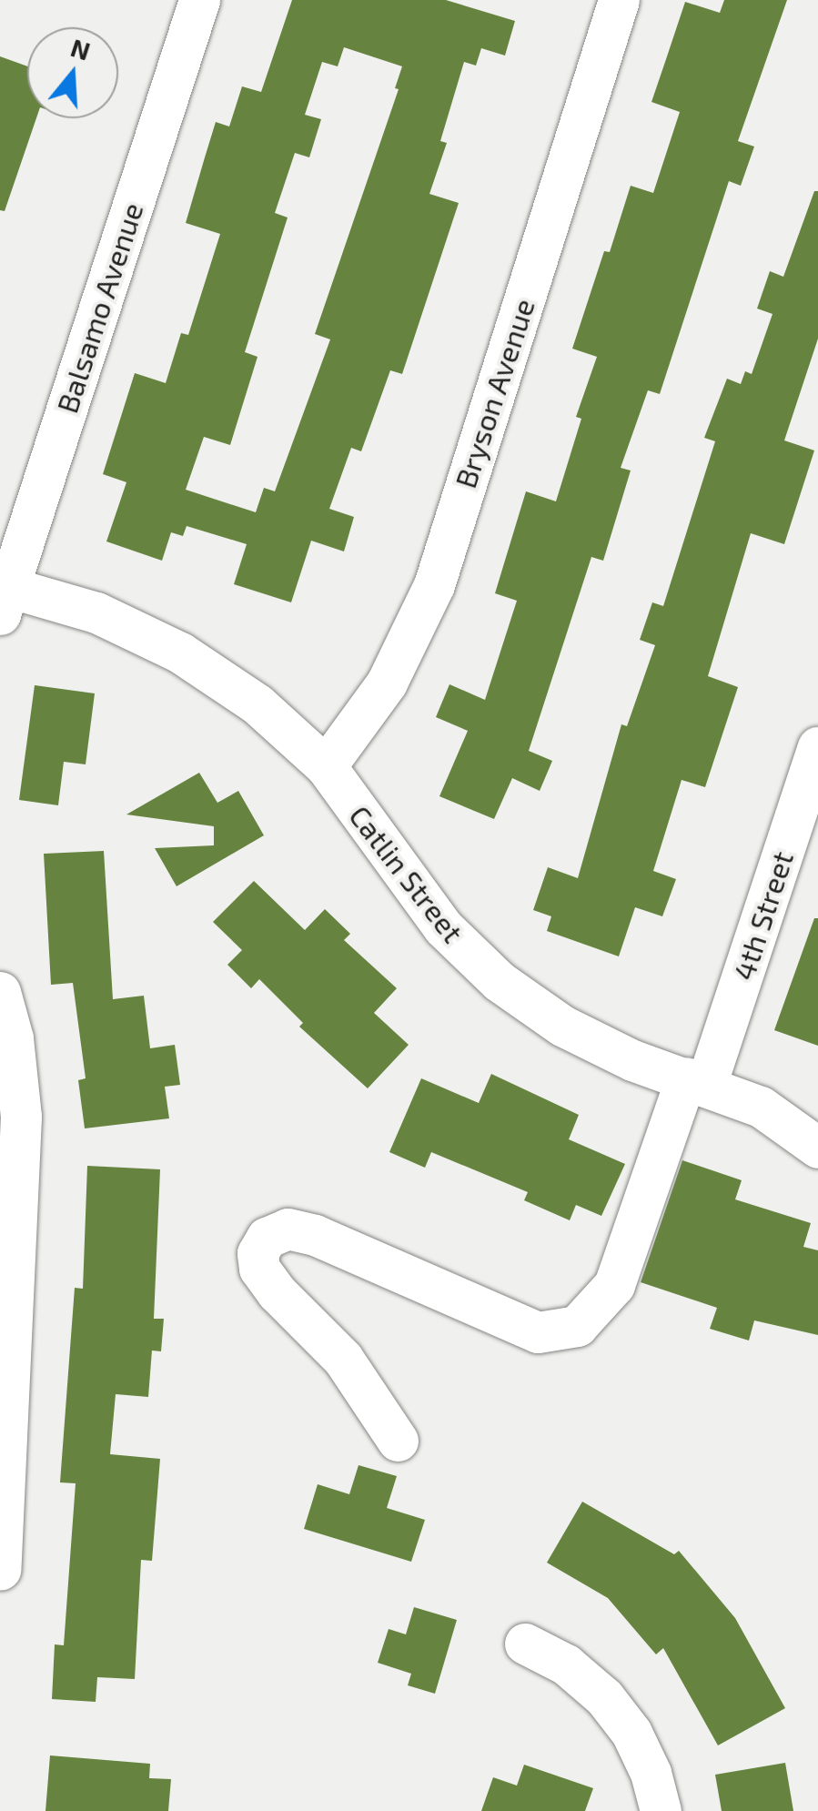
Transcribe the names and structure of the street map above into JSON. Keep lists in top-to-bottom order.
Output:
{
  "streets": {
    "street": [
      "Balsamo Avenue",
      "Bryson Avenue",
      "Catlin Street",
      "4th Street"
    ]
  },
  "crossings": [
    ["Balsamo Avenue", "Catlin Street"],
    ["Bryson Avenue", "Catlin Street"],
    ["Catlin Street", "4th Street"]
  ],
  "north": "top"
}
